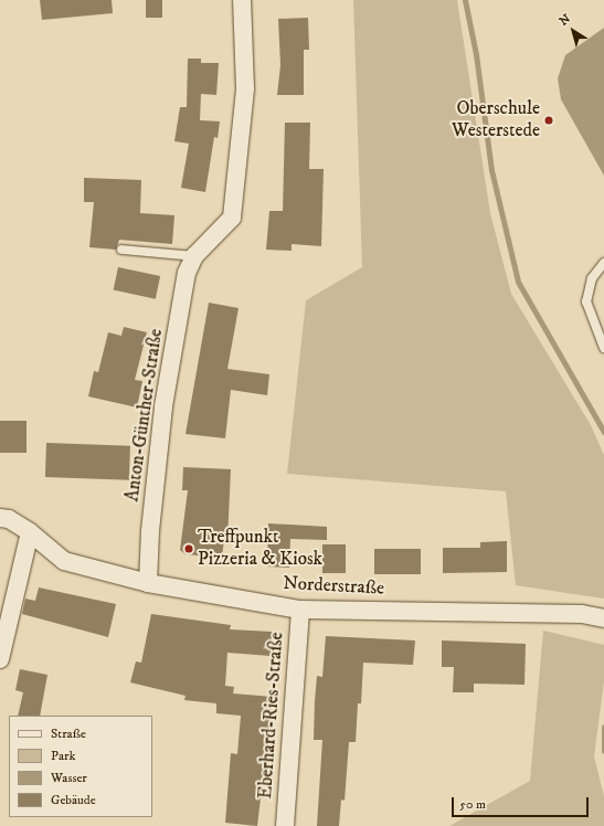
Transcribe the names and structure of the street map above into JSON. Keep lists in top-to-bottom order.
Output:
{
  "streets": {
    "street": ["Anton-Günther-Straße", "Norderstraße", "Eberhard-Ries-Straße"]
  },
  "crossings": [
    ["Anton-Günther-Straße", "Norderstraße"],
    ["Norderstraße", "Eberhard-Ries-Straße"]
  ],
  "places": ["Oberschule Westerstede", "Treffpunkt Pizzeria & Kiosk"],
  "legend": [
    "Straße",
    "Park",
    "Wasser",
    "Gebäude"
  ],
  "scale_bar": "50 m",
  "north": "top left"
}
